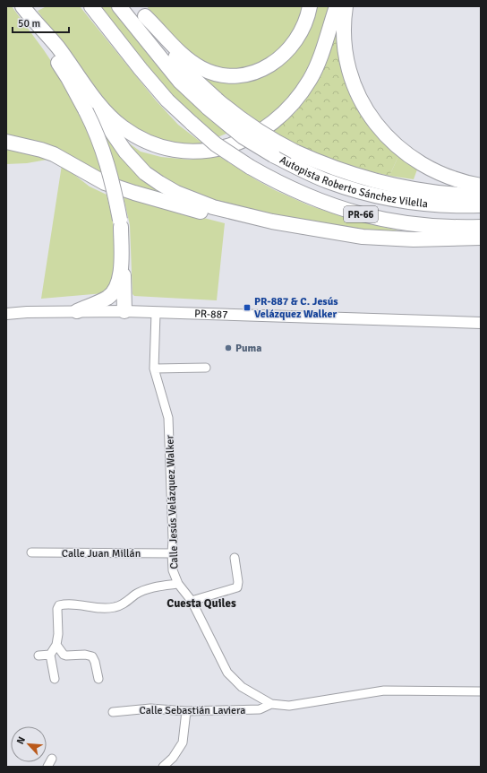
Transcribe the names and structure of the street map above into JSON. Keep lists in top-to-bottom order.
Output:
{
  "streets": {
    "highway": ["Autopista Roberto Sánchez Vilella", "PR-66"],
    "street": [
      "PR-887",
      "Calle Jesús Velázquez Walker",
      "Calle Juan Millán",
      "Calle Sebastián Laviera"
    ]
  },
  "crossings": [
    ["PR-887", "Calle Jesús Velázquez Walker"],
    ["Calle Jesús Velázquez Walker", "Calle Juan Millán"],
    ["Calle Jesús Velázquez Walker", "Calle Sebastián Laviera"]
  ],
  "districts": ["Cuesta Quiles"],
  "places": {
    "transit": ["PR-887 & C. Jesús Velázquez Walker"],
    "other": ["Puma"]
  },
  "scale_bar": "50 m",
  "north": "top left"
}
